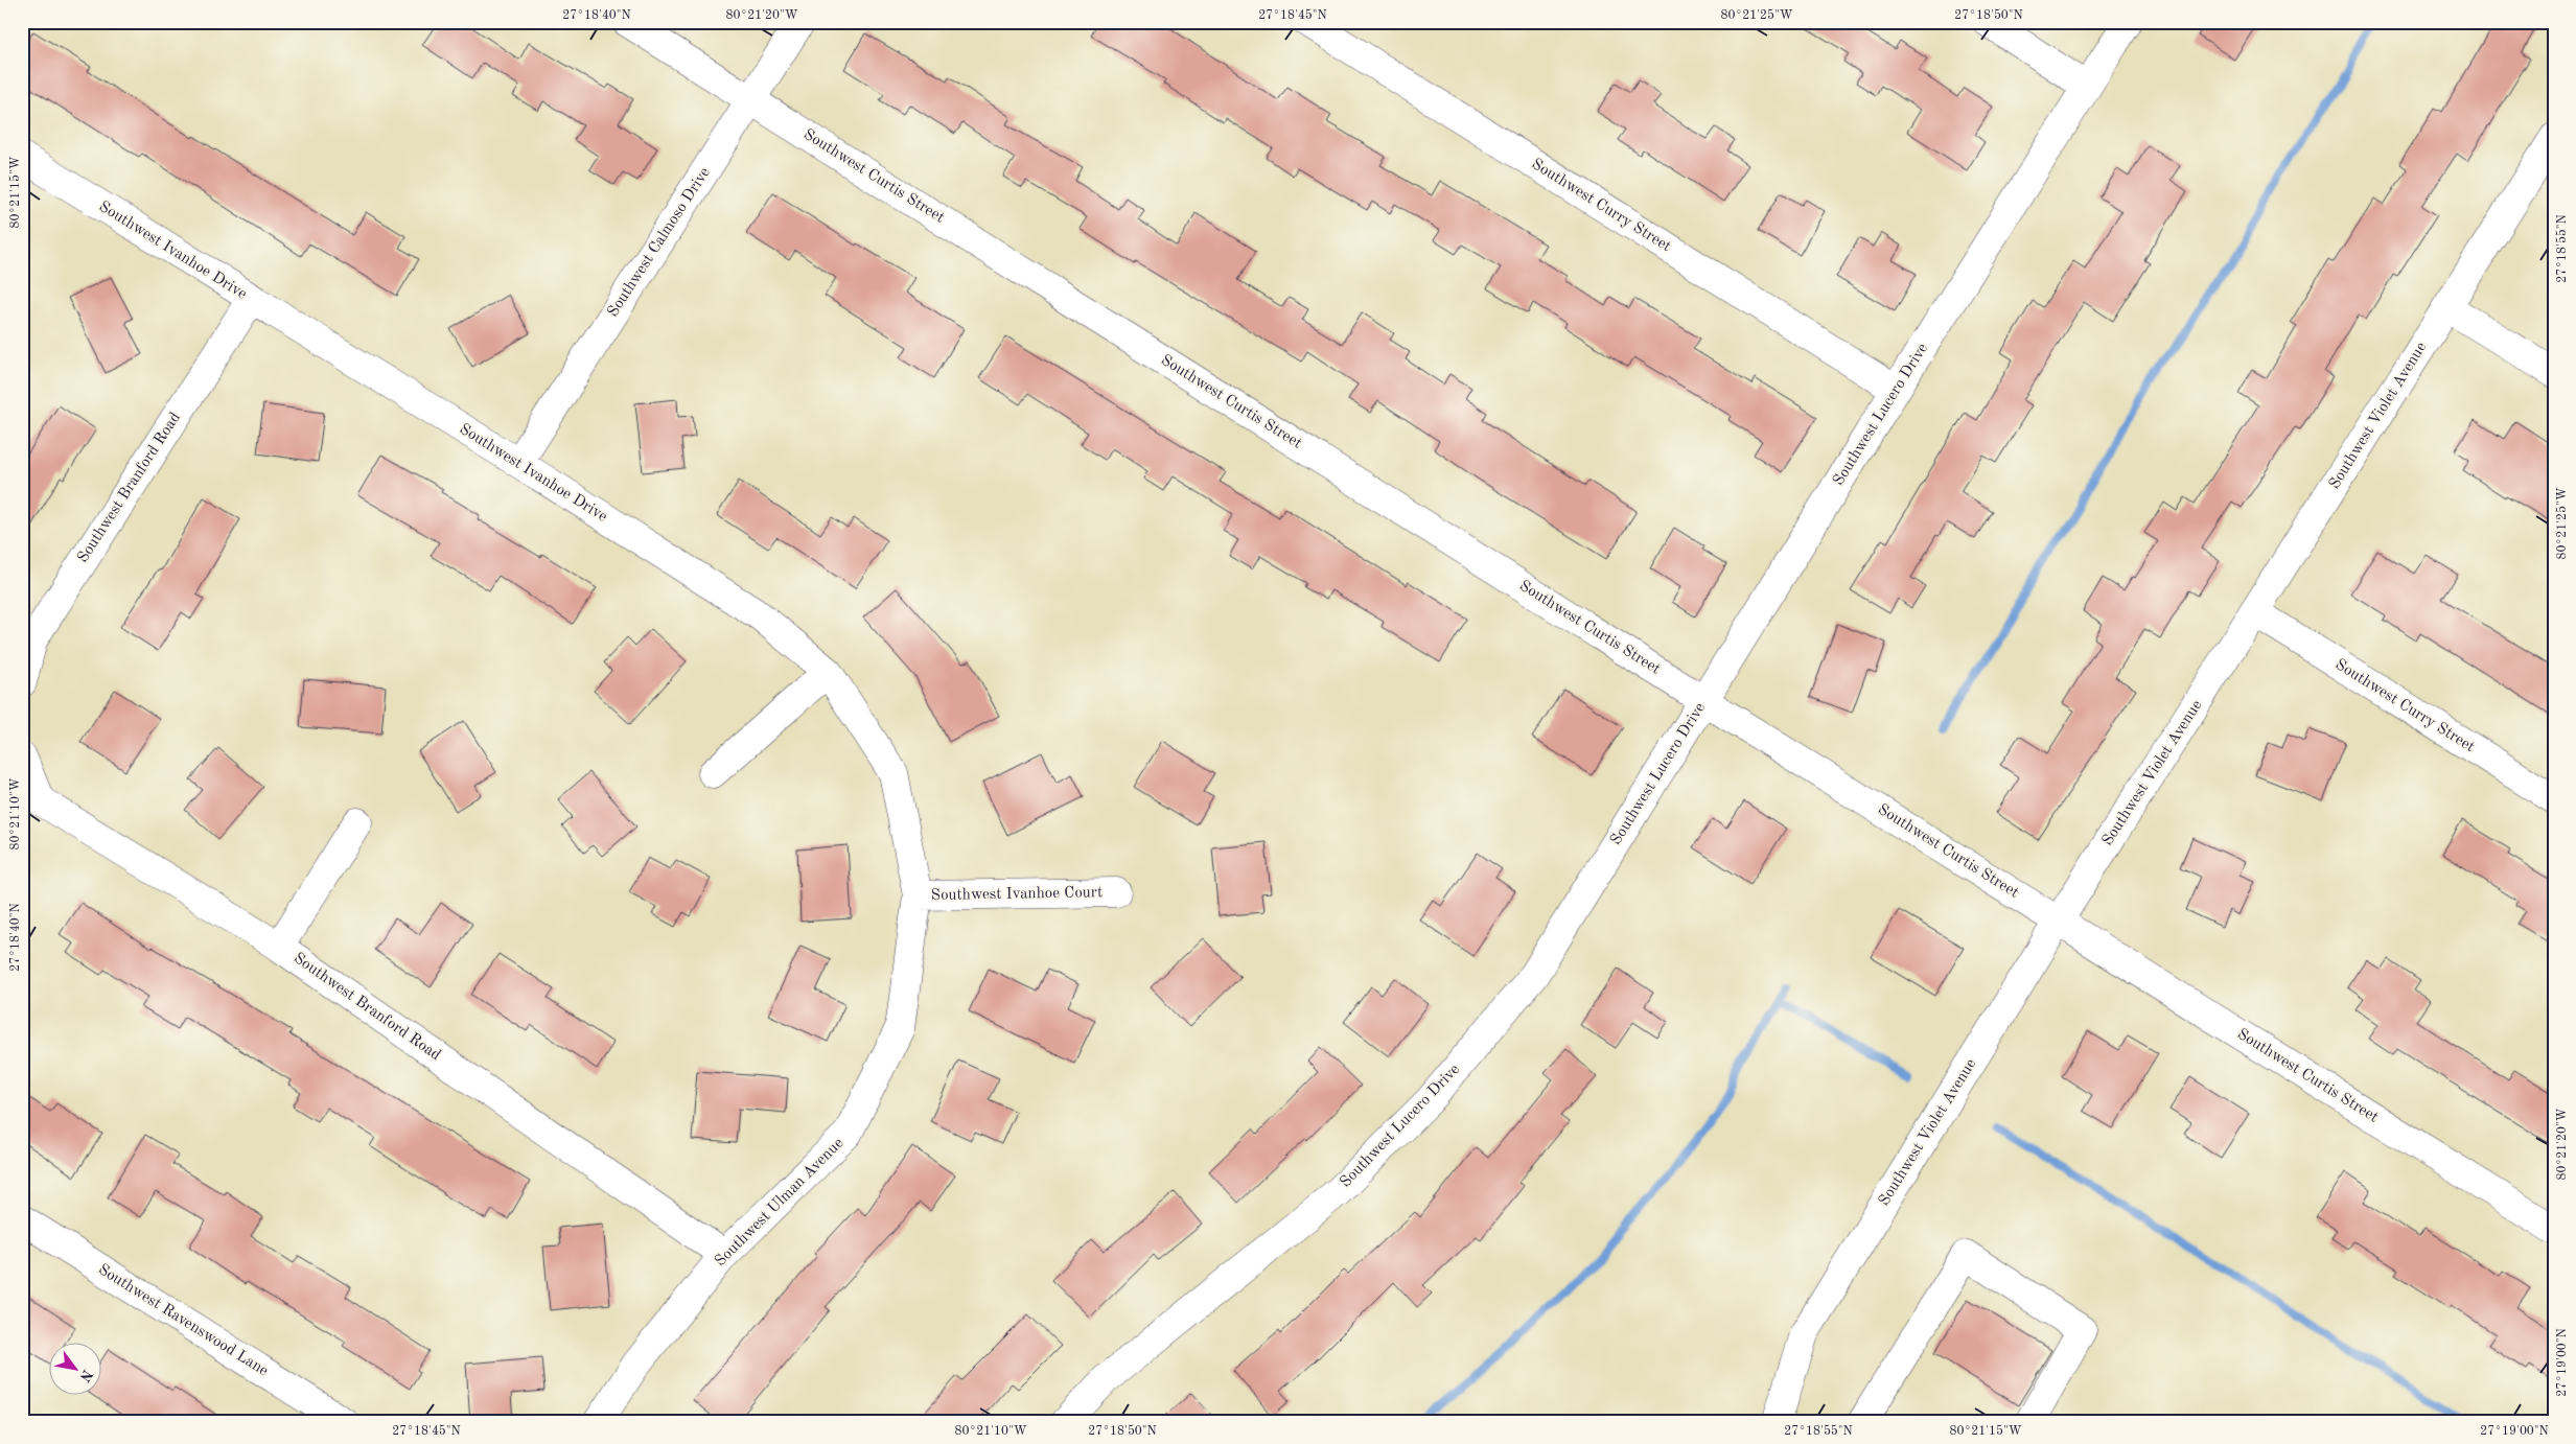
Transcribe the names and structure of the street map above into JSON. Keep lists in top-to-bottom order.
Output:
{
  "streets": {
    "street": [
      "Southwest Curtis Street",
      "Southwest Curry Street",
      "Southwest Calmoso Drive",
      "Southwest Ivanhoe Drive",
      "Southwest Lucero Drive",
      "Southwest Violet Avenue",
      "Southwest Branford Road",
      "Southwest Ivanhoe Court",
      "Southwest Ulman Avenue",
      "Southwest Ravenswood Lane"
    ]
  },
  "crossings": [
    ["Southwest Curtis Street", "Southwest Calmoso Drive"],
    ["Southwest Curtis Street", "Southwest Lucero Drive"],
    ["Southwest Curtis Street", "Southwest Violet Avenue"],
    ["Southwest Curry Street", "Southwest Lucero Drive"],
    ["Southwest Curry Street", "Southwest Violet Avenue"],
    ["Southwest Calmoso Drive", "Southwest Ivanhoe Drive"],
    ["Southwest Ivanhoe Drive", "Southwest Branford Road"],
    ["Southwest Ivanhoe Drive", "Southwest Ivanhoe Court"],
    ["Southwest Ivanhoe Drive", "Southwest Ulman Avenue"],
    ["Southwest Branford Road", "Southwest Ulman Avenue"],
    ["Southwest Ivanhoe Court", "Southwest Ulman Avenue"]
  ],
  "north": "bottom right",
  "coordinates": [
    "27°18'40\"N",
    "80°21'20\"W",
    "27°18'45\"N",
    "80°21'25\"W",
    "27°18'50\"N",
    "80°21'15\"W",
    "27°18'55\"N",
    "80°21'10\"W",
    "27°19'00\"N"
  ]
}
